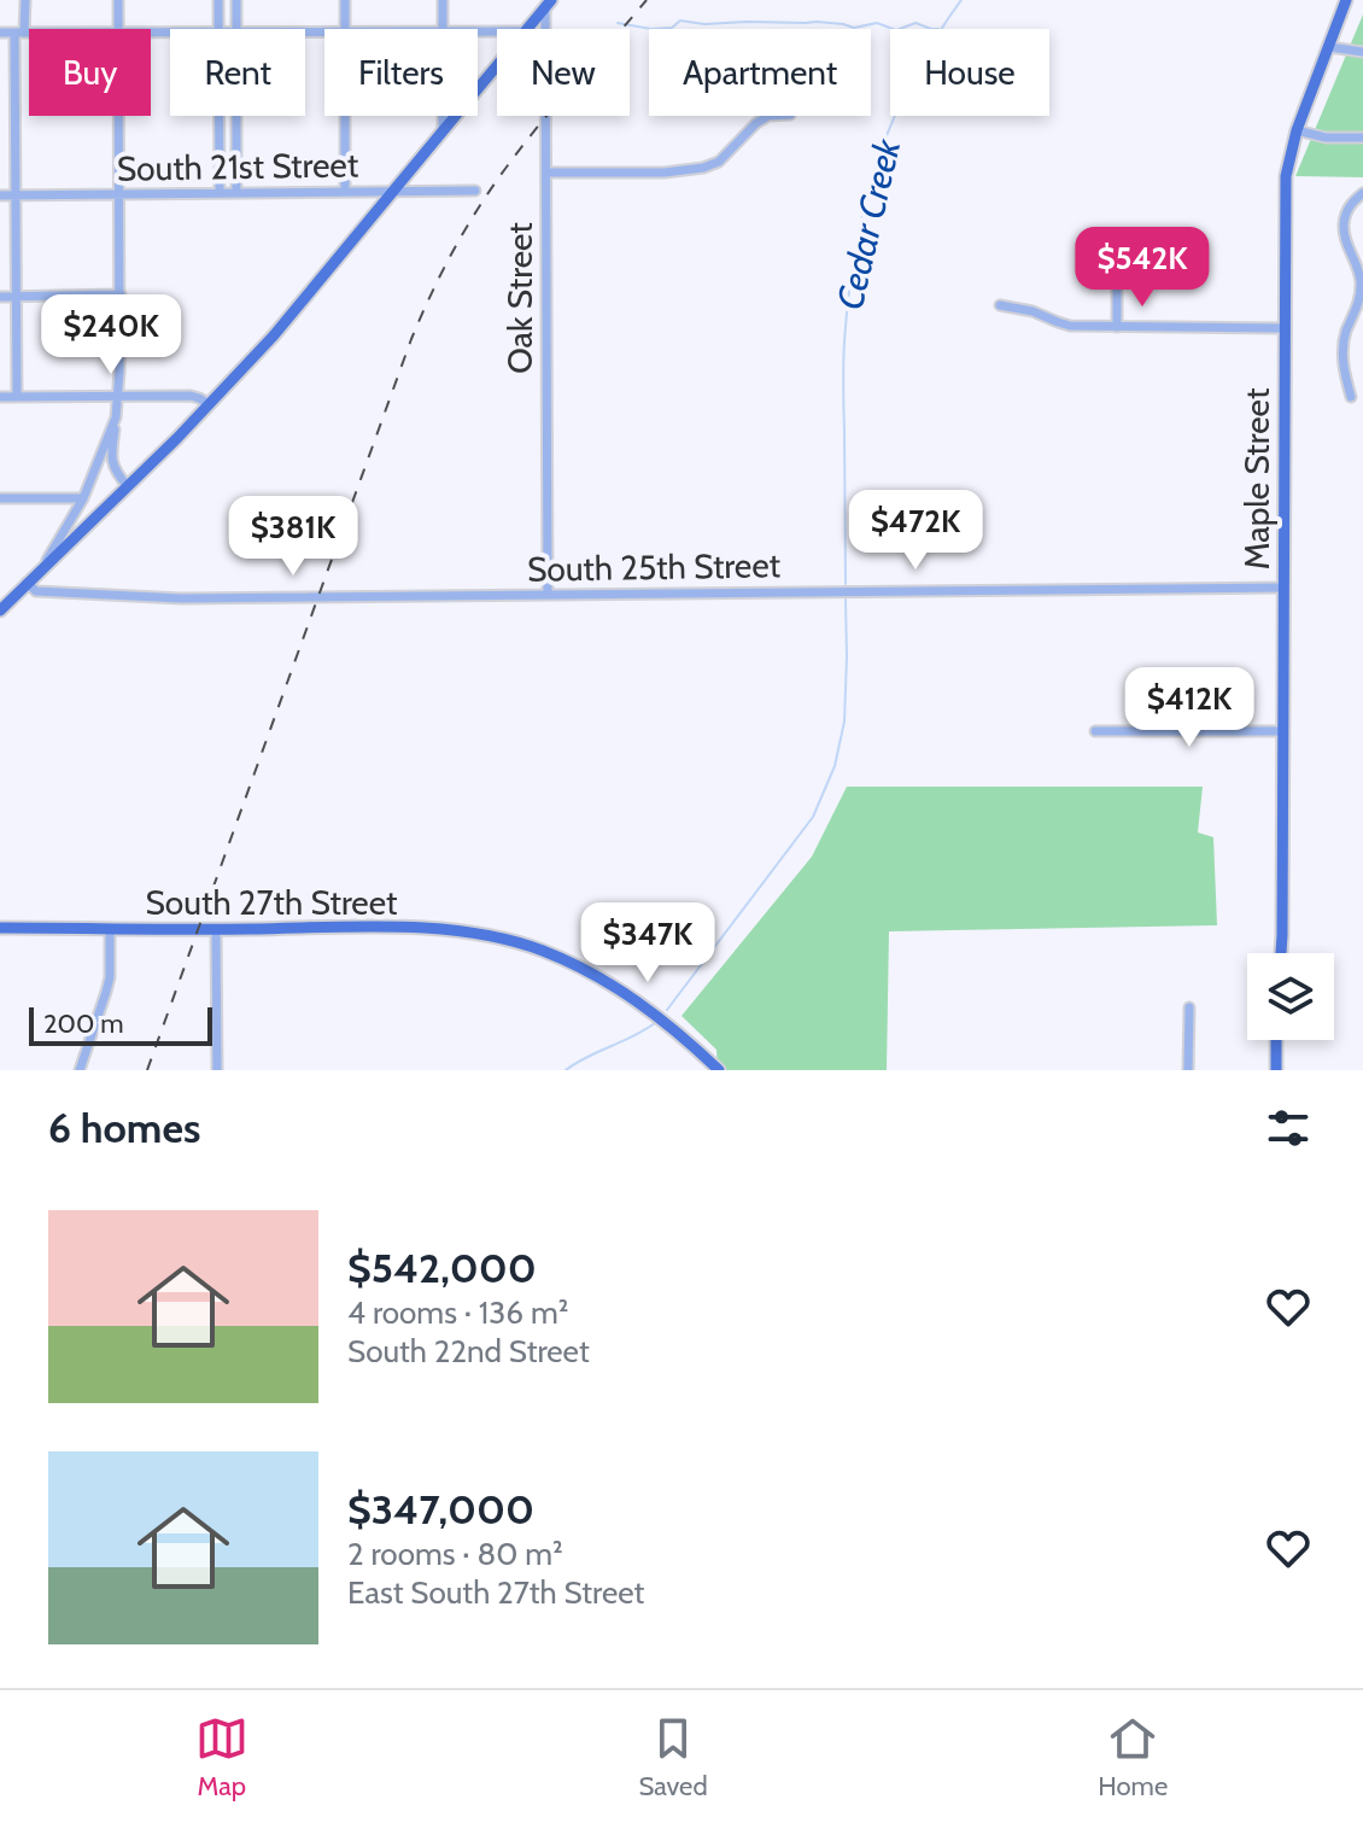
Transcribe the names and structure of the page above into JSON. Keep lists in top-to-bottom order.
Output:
{
  "streets": {
    "main road": ["Maple Street", "South 27th Street"],
    "street": ["South 21st Street", "Oak Street", "South 25th Street"]
  },
  "crossings": [
    ["Oak Street", "South 25th Street"],
    ["Maple Street", "South 25th Street"]
  ],
  "water": ["Cedar Creek"],
  "scale_bar": "200 m",
  "page": {
    "chip": [
      "Buy",
      "Rent",
      "Filters",
      "New",
      "Apartment",
      "House"
    ],
    "price": [
      "$542K",
      "$240K",
      "$472K",
      "$381K",
      "$412K",
      "$347K"
    ],
    "scale": "200 m",
    "heading": "6 homes",
    "list": [
      {
        "name": "$542,000",
        "note": "4 rooms · 136 m² · South 22nd Street"
      },
      {
        "name": "$347,000",
        "note": "2 rooms · 80 m² · East South 27th Street"
      }
    ],
    "tabs": ["Map", "Saved", "Home"]
  }
}
